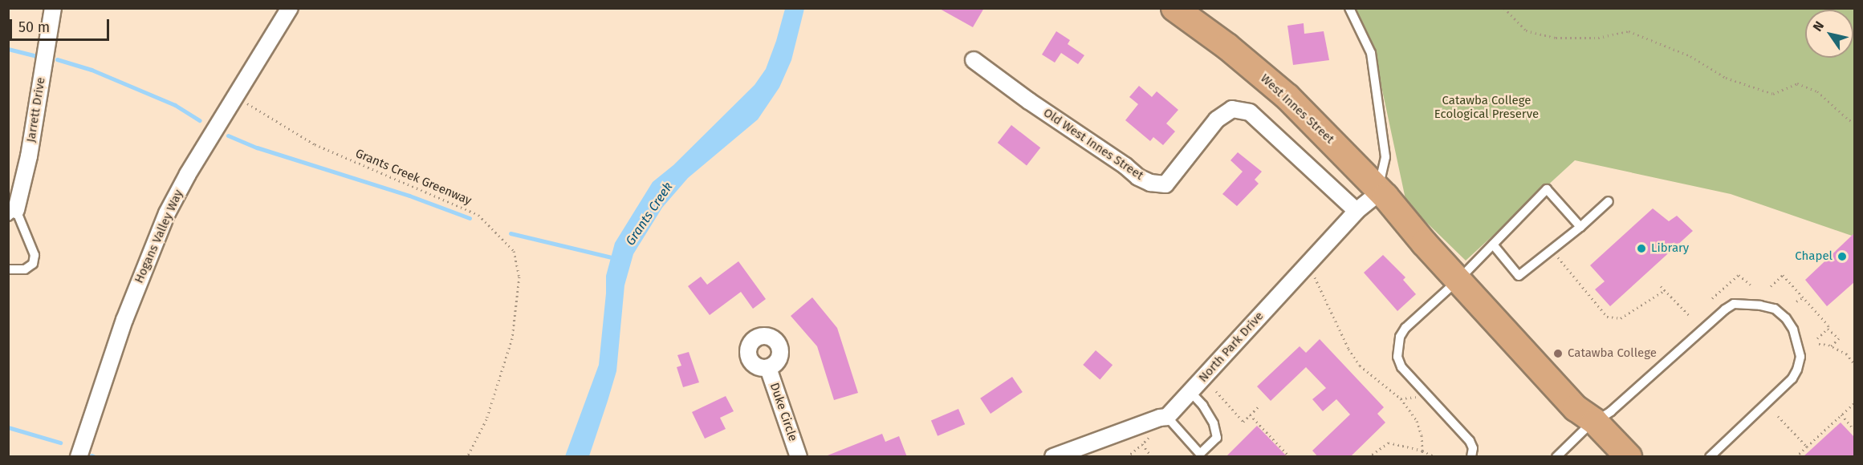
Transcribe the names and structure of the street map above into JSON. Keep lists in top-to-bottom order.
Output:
{
  "streets": {
    "main road": ["West Innes Street"],
    "street": [
      "Jarrett Drive",
      "Old West Innes Street",
      "Hogans Valley Way",
      "North Park Drive",
      "Duke Circle"
    ],
    "path": ["Grants Creek Greenway"]
  },
  "crossings": [
    ["West Innes Street", "North Park Drive"],
    ["Old West Innes Street", "North Park Drive"],
    ["Grants Creek Greenway", "Hogans Valley Way"]
  ],
  "water": ["Grants Creek"],
  "parks": ["Catawba College Ecological Preserve"],
  "places": ["Library", "Chapel", "Catawba College"],
  "scale_bar": "50 m",
  "north": "top left"
}
